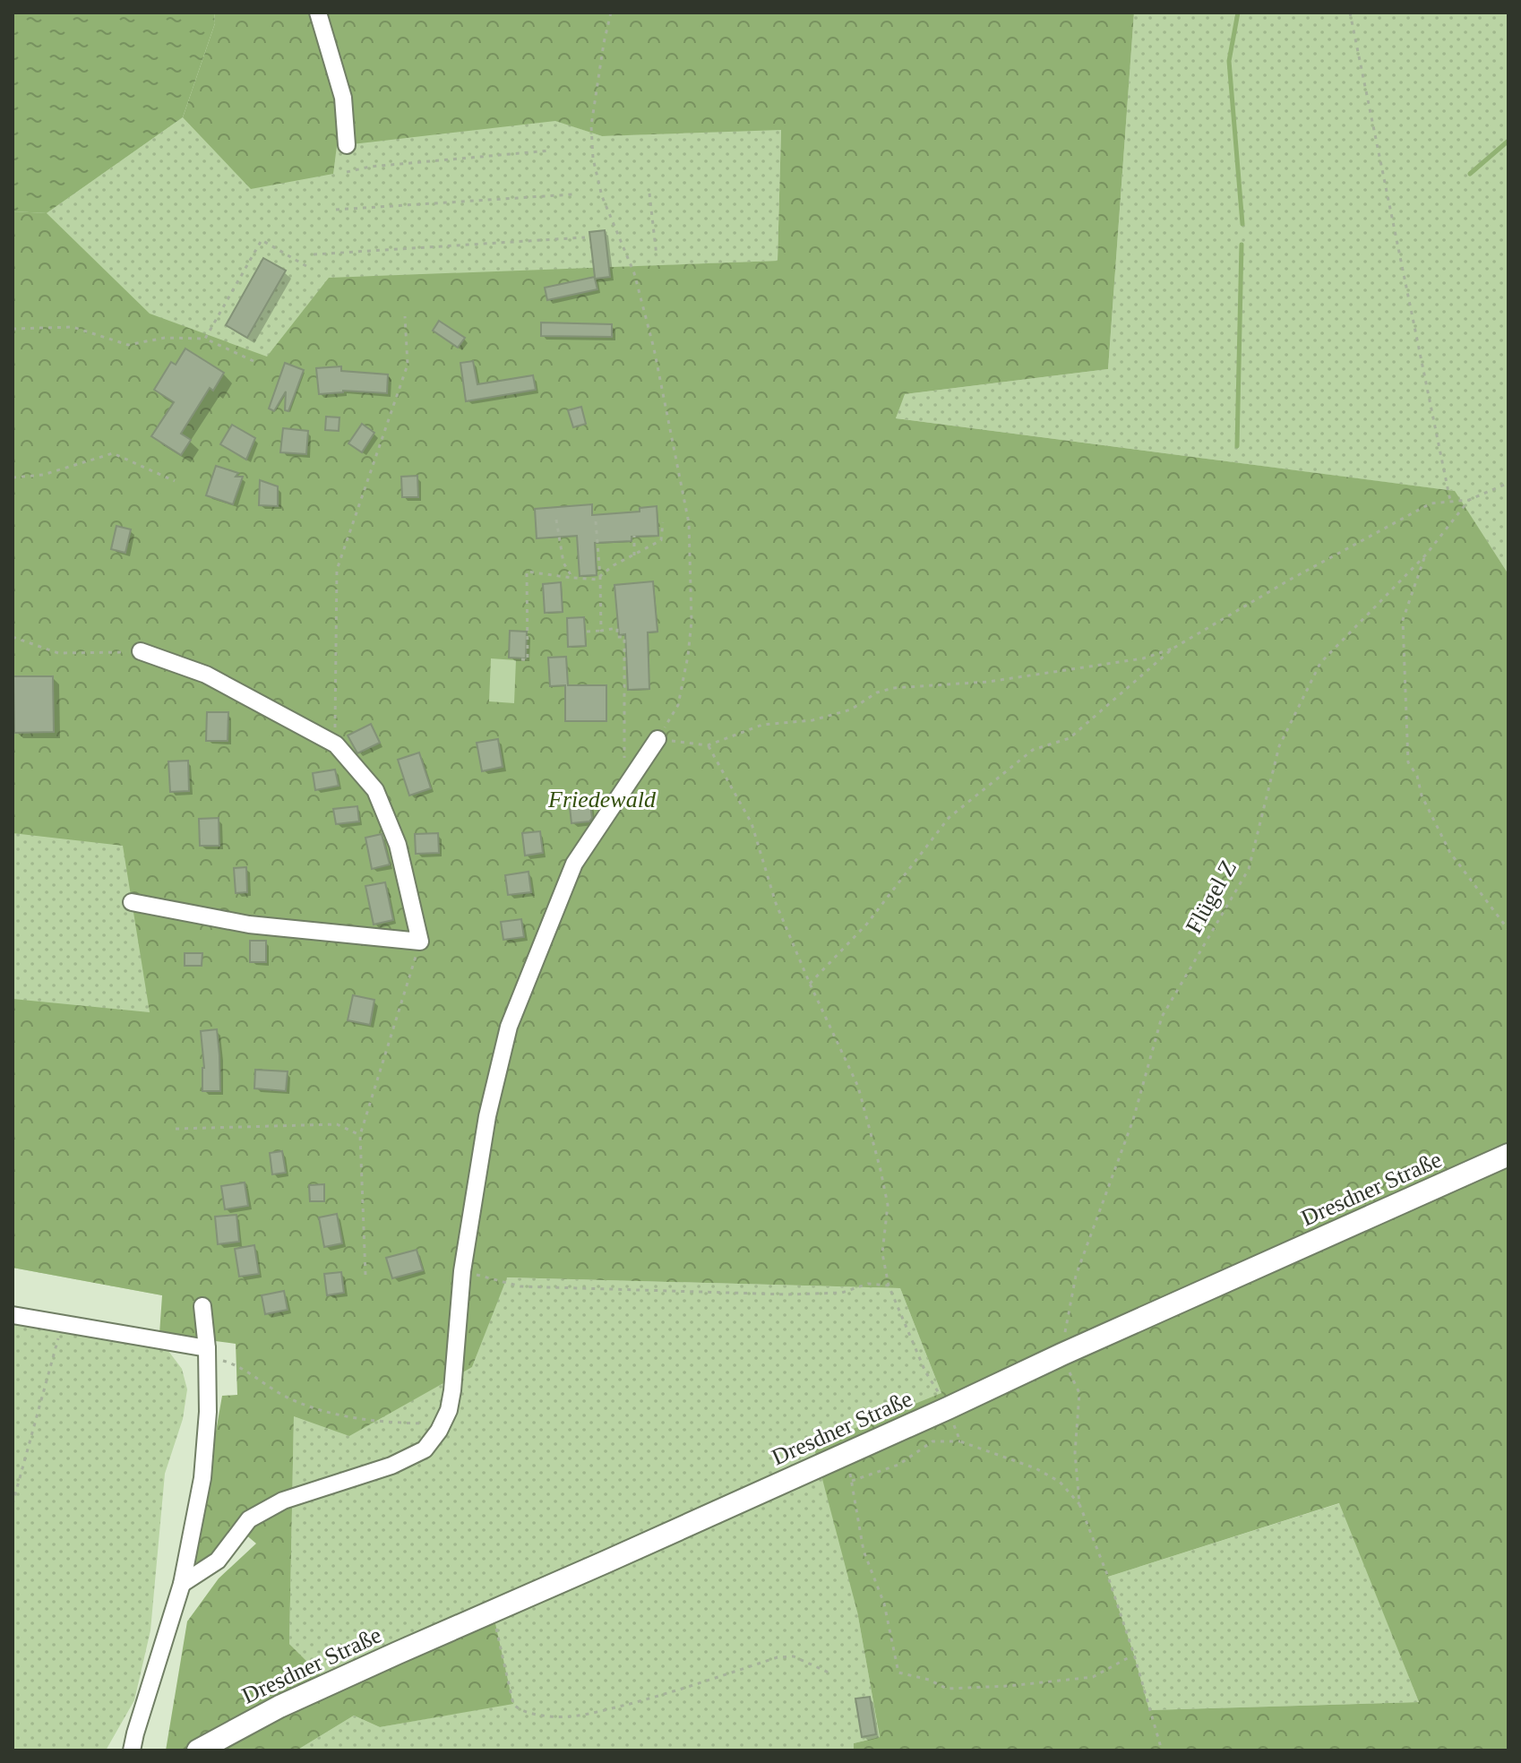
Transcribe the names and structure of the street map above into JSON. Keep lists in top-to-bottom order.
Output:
{
  "streets": {
    "main road": ["Dresdner Straße"],
    "path": ["Flügel Z"]
  },
  "crossings": [
    ["Flügel Z", "Dresdner Straße"]
  ],
  "parks": ["Friedewald"]
}
